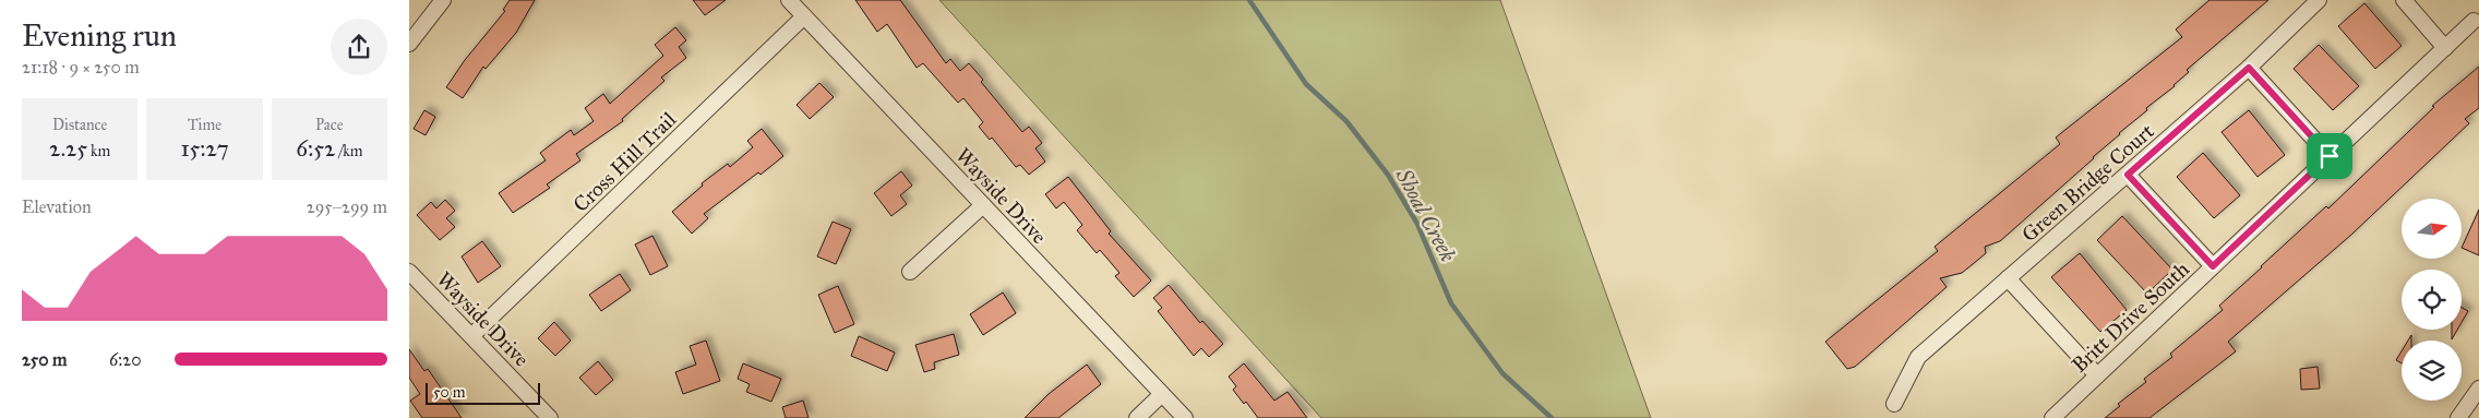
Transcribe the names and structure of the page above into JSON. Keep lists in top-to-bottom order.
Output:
{
  "streets": {
    "street": [
      "Cross Hill Trail",
      "Green Bridge Court",
      "Wayside Drive",
      "Britt Drive South"
    ]
  },
  "crossings": [
    ["Cross Hill Trail", "Wayside Drive"]
  ],
  "water": ["Shoal Creek"],
  "scale_bar": "50 m",
  "north": "right",
  "page": {
    "heading": ["Evening run", "21:18 · 9 × 250 m"],
    "stats": [
      ["Distance", "2.25 km"],
      ["Time", "15:27"],
      ["Pace", "6:52 /km"]
    ],
    "chart": ["Elevation", "295–299 m"],
    "list": [
      {
        "name": "250 m",
        "note": "6:20"
      }
    ],
    "scale": "50 m"
  }
}
